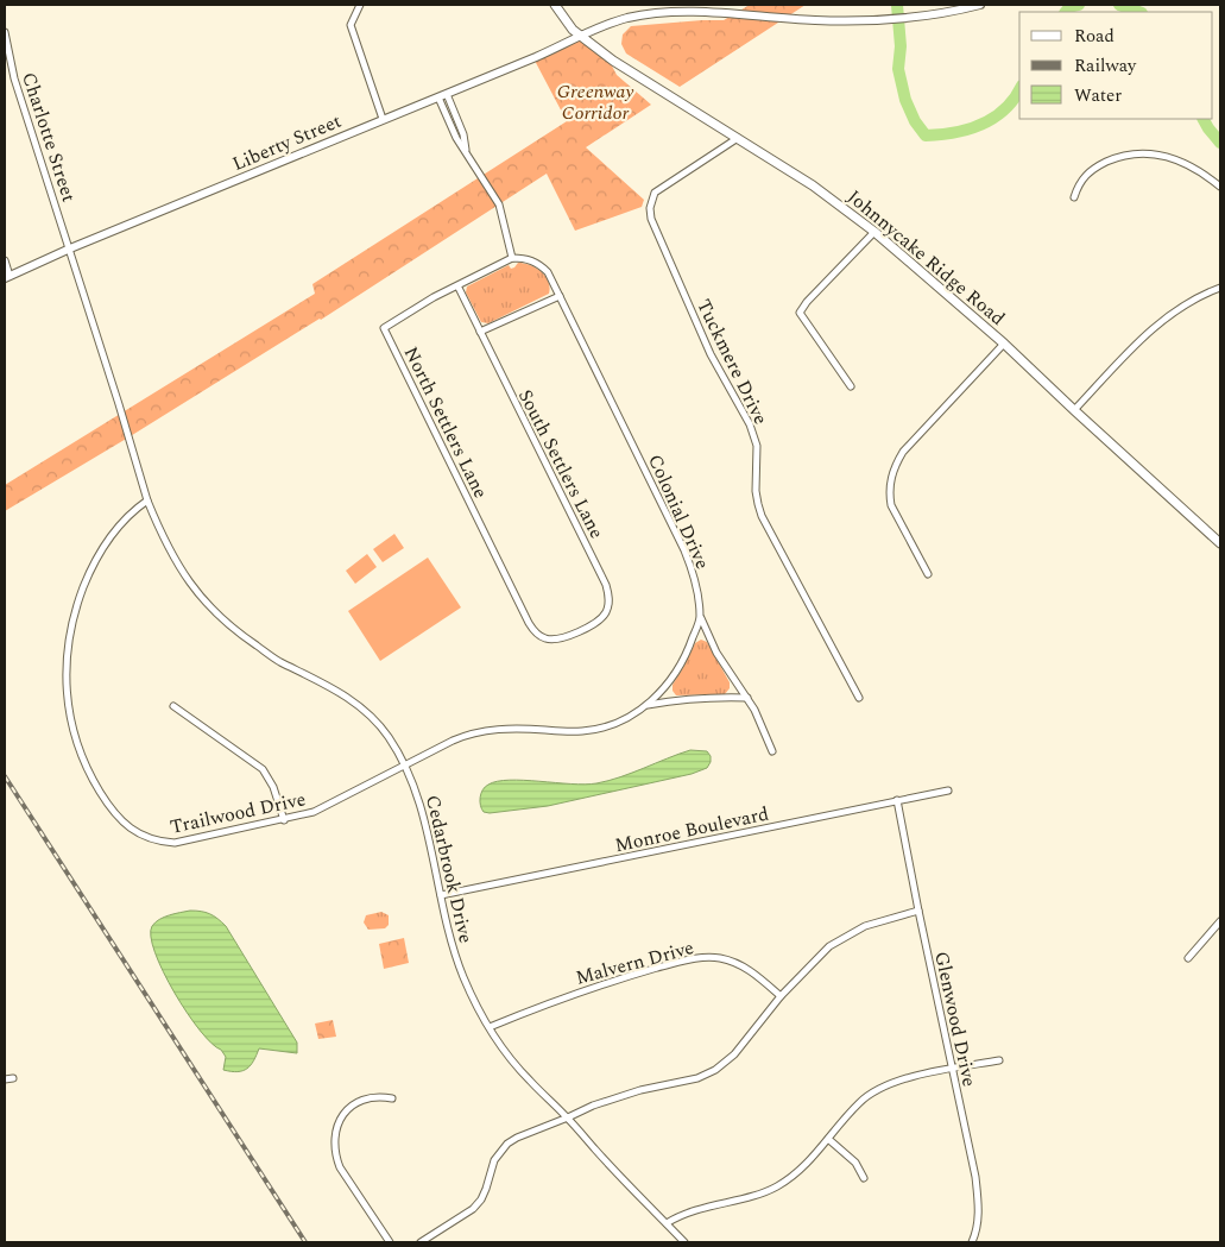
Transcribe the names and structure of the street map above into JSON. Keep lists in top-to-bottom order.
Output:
{
  "streets": {
    "main road": ["Johnnycake Ridge Road"],
    "street": [
      "Charlotte Street",
      "Liberty Street",
      "Tuckmere Drive",
      "North Settlers Lane",
      "South Settlers Lane",
      "Colonial Drive",
      "Trailwood Drive",
      "Monroe Boulevard",
      "Cedarbrook Drive",
      "Malvern Drive",
      "Glenwood Drive"
    ]
  },
  "crossings": [
    ["Charlotte Street", "Liberty Street"],
    ["Charlotte Street", "Trailwood Drive"],
    ["Charlotte Street", "Cedarbrook Drive"],
    ["Liberty Street", "Johnnycake Ridge Road"],
    ["Johnnycake Ridge Road", "Tuckmere Drive"],
    ["North Settlers Lane", "South Settlers Lane"],
    ["North Settlers Lane", "Colonial Drive"],
    ["Trailwood Drive", "Cedarbrook Drive"],
    ["Monroe Boulevard", "Cedarbrook Drive"],
    ["Monroe Boulevard", "Glenwood Drive"],
    ["Cedarbrook Drive", "Malvern Drive"]
  ],
  "parks": ["Greenway Corridor"],
  "legend": ["Road", "Railway", "Water"]
}
